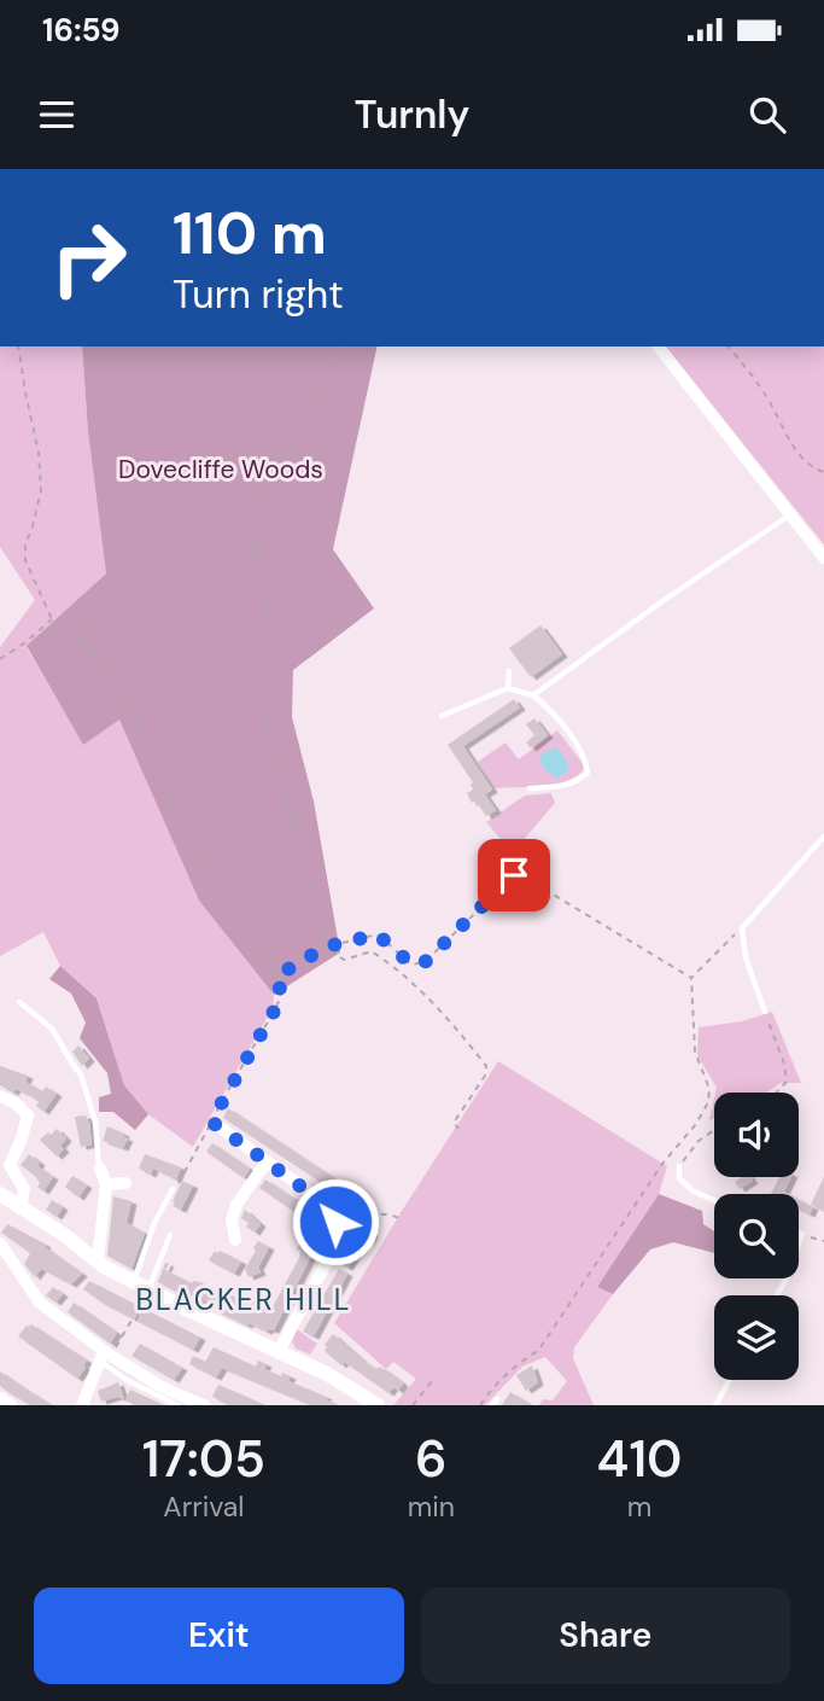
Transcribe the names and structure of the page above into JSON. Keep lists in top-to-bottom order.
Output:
{
  "districts": ["BLACKER HILL"],
  "parks": ["Dovecliffe Woods"],
  "page": {
    "status": "16:59",
    "header": "Turnly",
    "turn": ["110 m", "Turn right"],
    "eta": [
      "17:05",
      "Arrival",
      "6",
      "min",
      "410",
      "m"
    ],
    "buttons": ["Exit", "Share"]
  }
}
